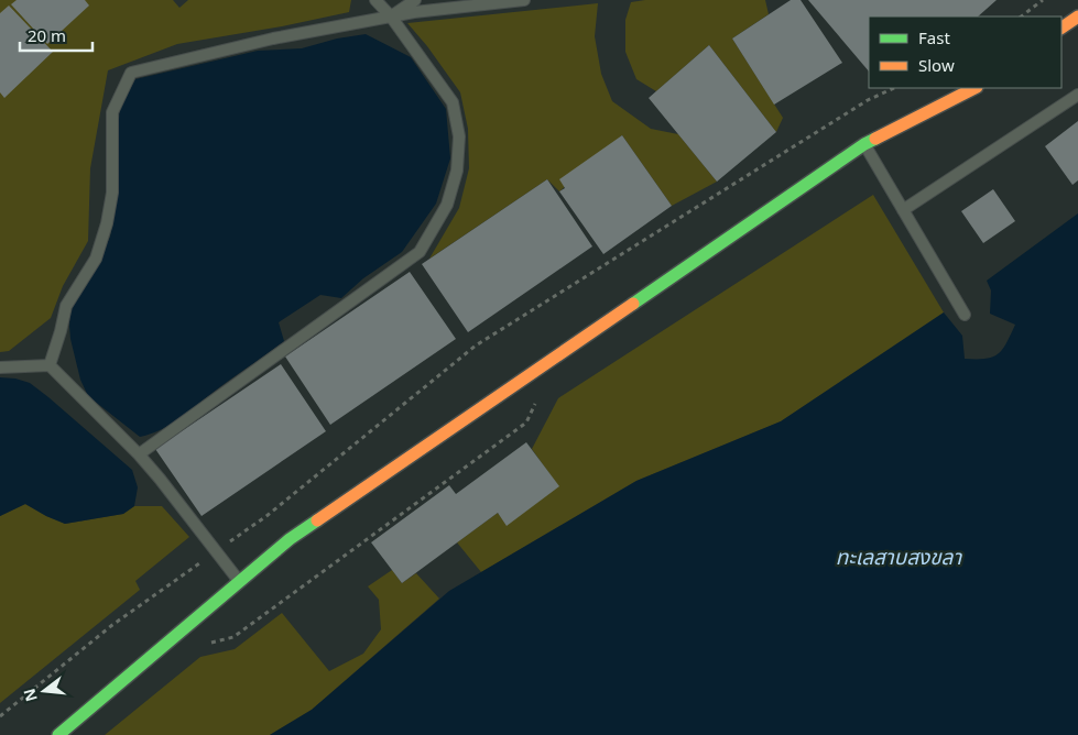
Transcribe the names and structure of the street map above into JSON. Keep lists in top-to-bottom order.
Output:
{
  "water": ["ทะเลสาบสงขลา"],
  "legend": ["Fast", "Slow"],
  "scale_bar": "20 m",
  "north": "left"
}
